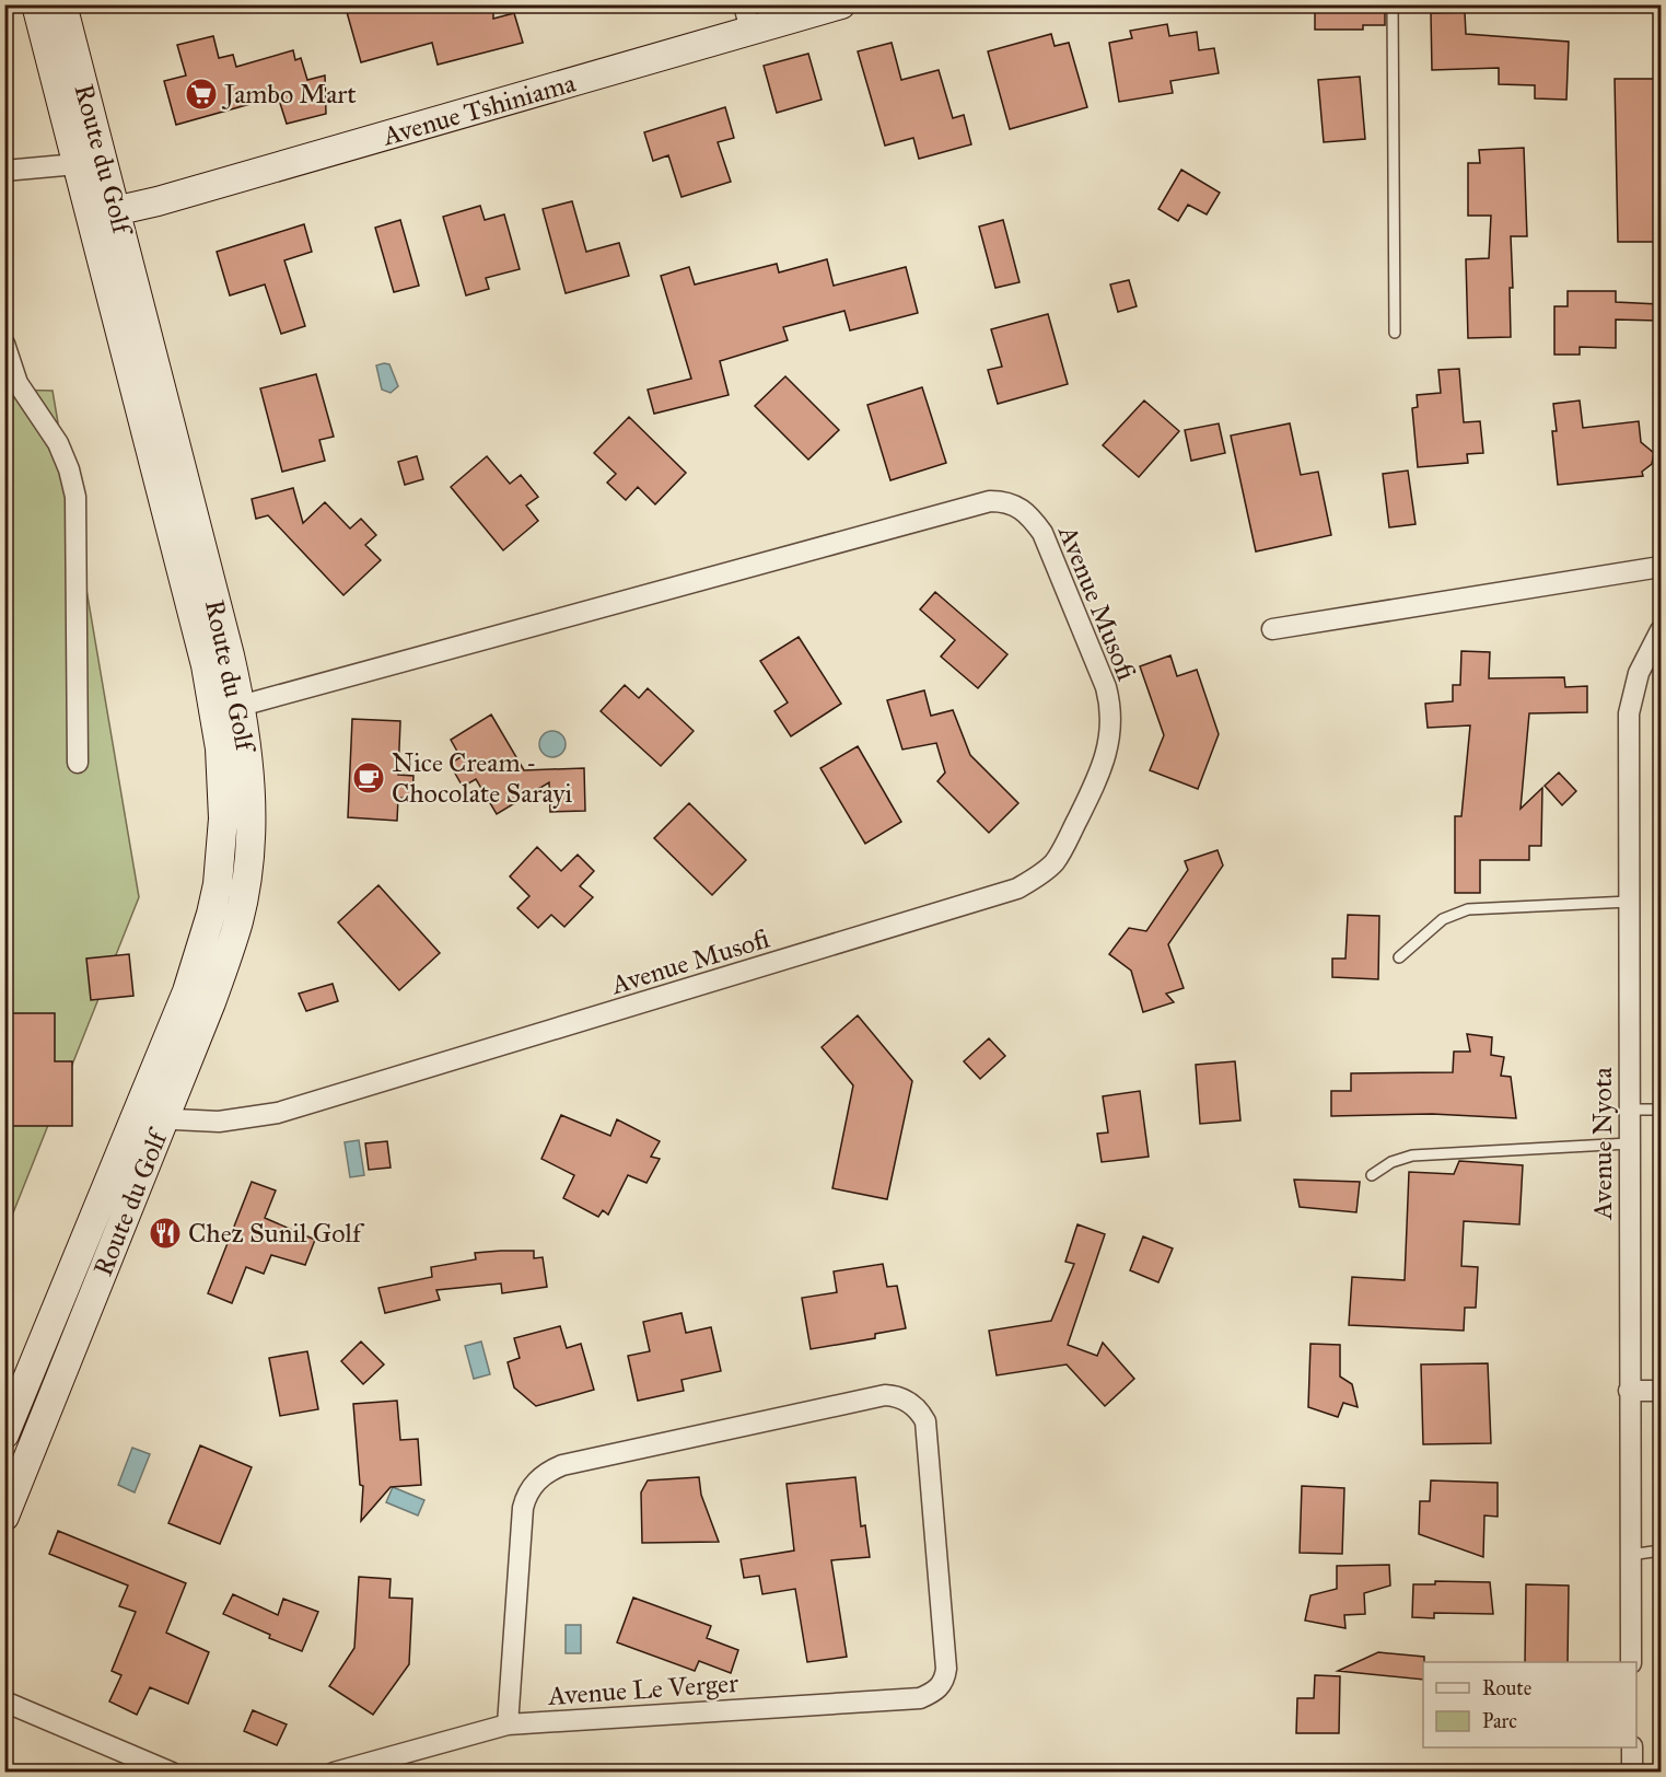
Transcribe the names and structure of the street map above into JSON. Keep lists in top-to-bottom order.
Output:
{
  "streets": {
    "main road": ["Avenue Tshiniama", "Route du Golf"],
    "street": ["Avenue Musofi", "Avenue Nyota", "Avenue Le Verger"]
  },
  "crossings": [
    ["Avenue Tshiniama", "Route du Golf"],
    ["Route du Golf", "Avenue Musofi"]
  ],
  "places": {
    "supermarket": ["Jambo Mart"],
    "cafe": ["Nice Cream - Chocolate Sarayi"],
    "restaurant": ["Chez Sunil Golf"]
  },
  "legend": ["Route", "Parc"]
}
